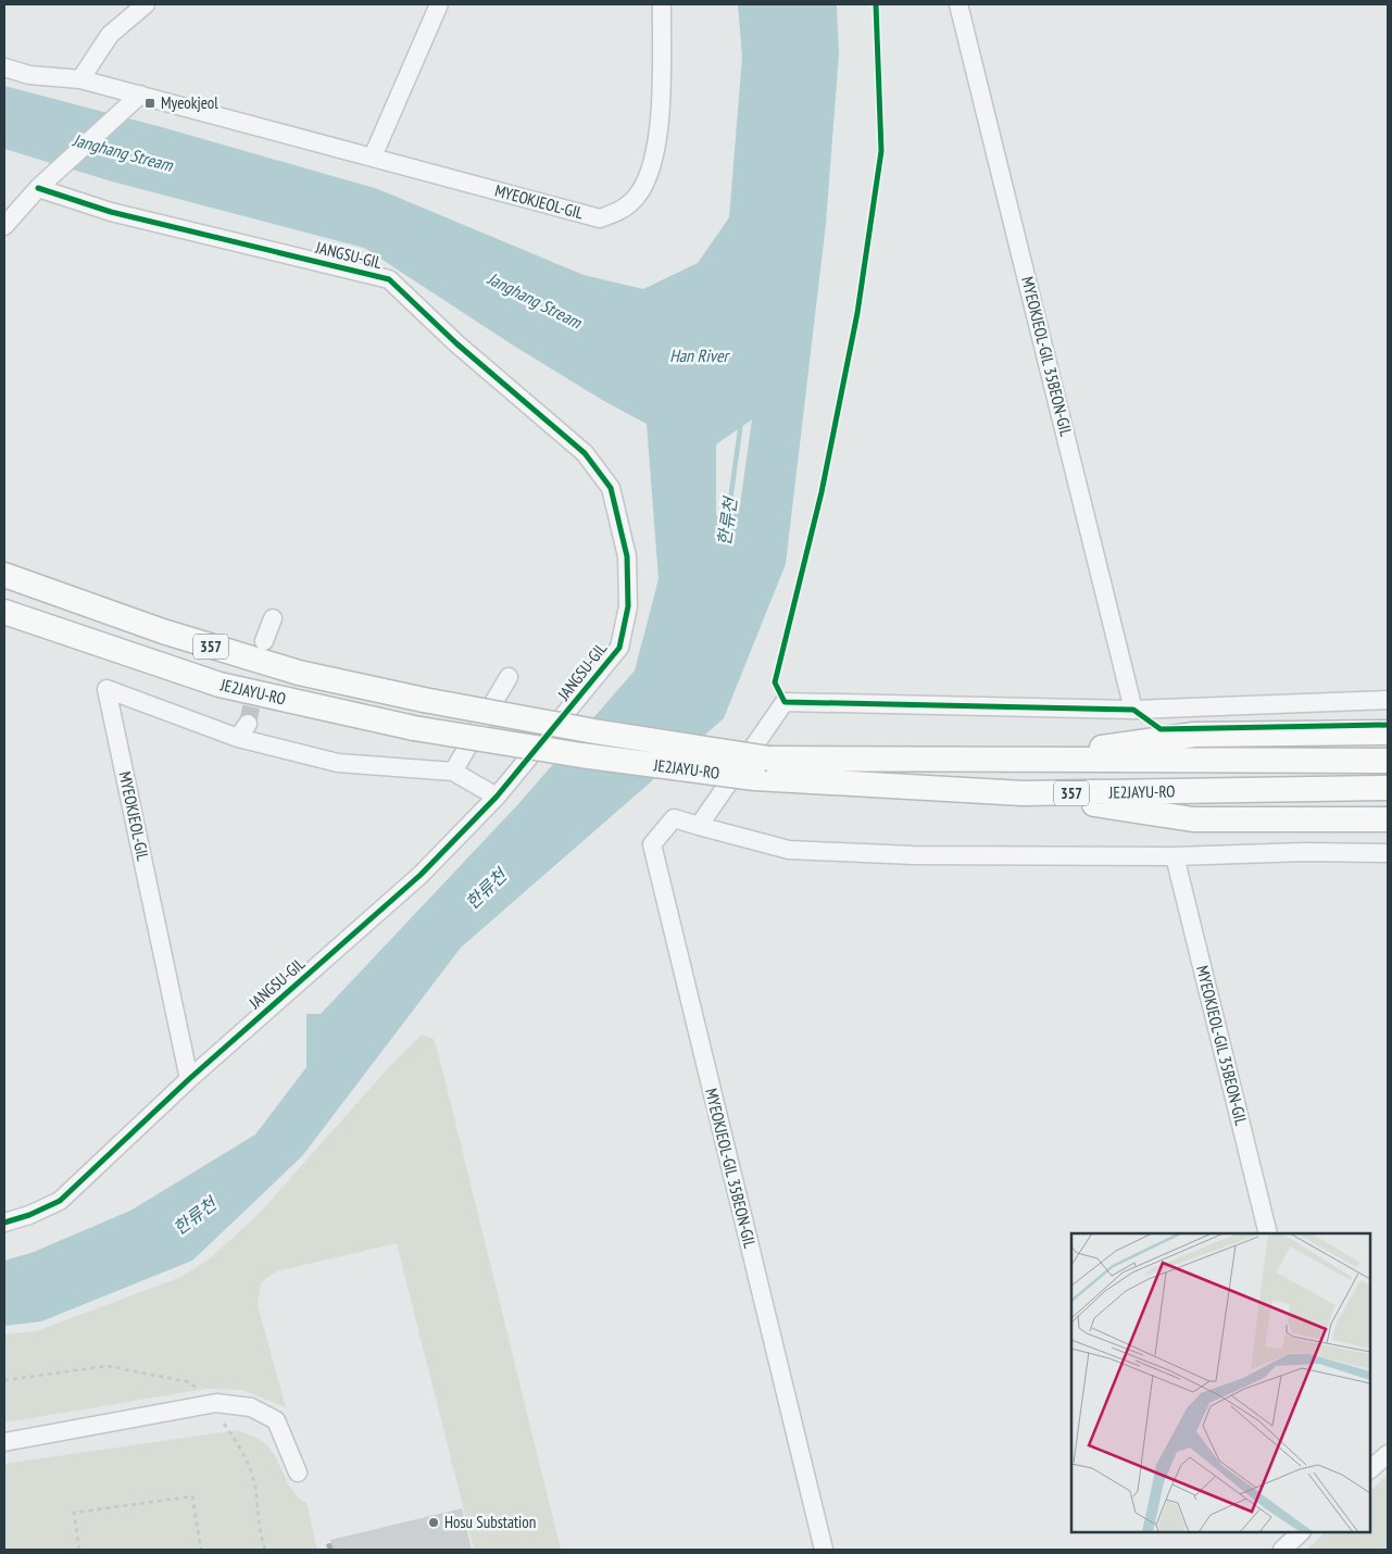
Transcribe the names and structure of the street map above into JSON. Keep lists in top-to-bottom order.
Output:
{
  "streets": {
    "highway": ["357", "JE2JAYU-RO"],
    "street": ["MYEOKJEOL-GIL", "JANGSU-GIL", "MYEOKJEOL-GIL 35BEON-GIL"]
  },
  "crossings": [
    ["MYEOKJEOL-GIL", "JANGSU-GIL"]
  ],
  "water": ["Janghang Stream", "Han River", "한류천"],
  "places": {
    "transit": ["Myeokjeol"],
    "other": ["Hosu Substation"]
  }
}
